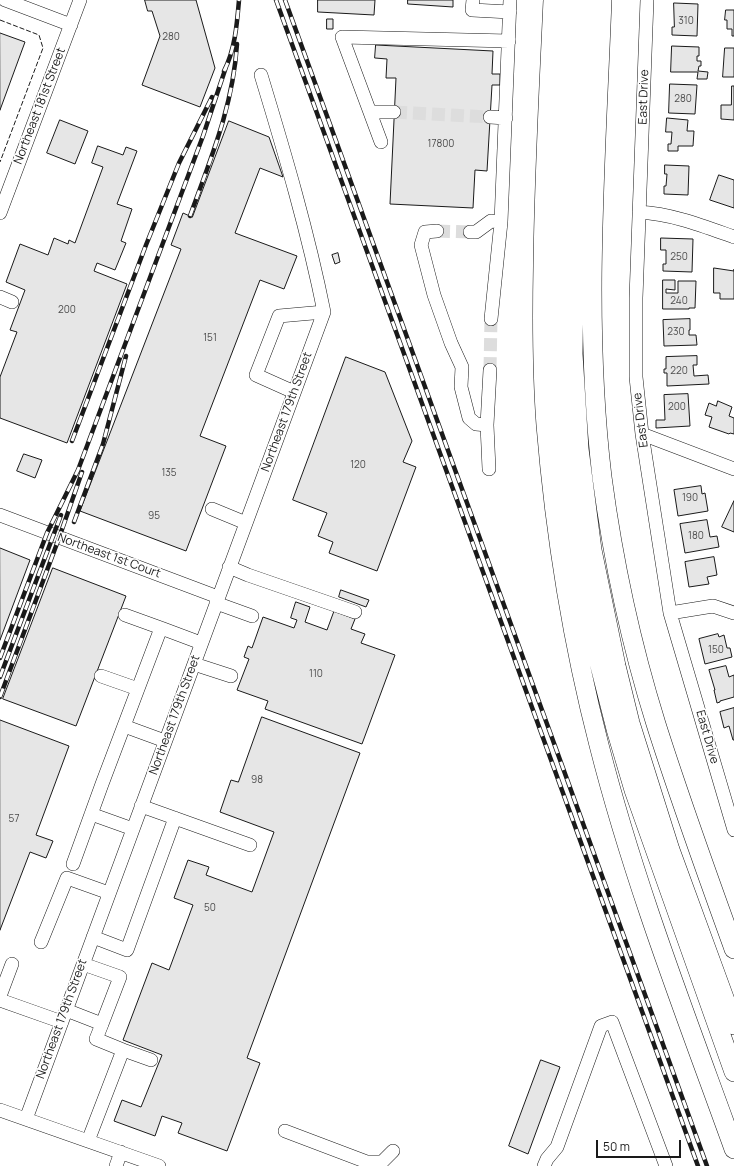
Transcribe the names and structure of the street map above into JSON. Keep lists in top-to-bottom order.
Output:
{
  "streets": {
    "street": [
      "East Drive",
      "Northeast 181st Street",
      "Northeast 179th Street",
      "Northeast 1st Court"
    ]
  },
  "crossings": [
    ["Northeast 179th Street", "Northeast 1st Court"]
  ],
  "house_numbers": [
    "310",
    "280",
    "280",
    "17800",
    "250",
    "240",
    "200",
    "230",
    "151",
    "220",
    "200",
    "120",
    "135",
    "190",
    "95",
    "180",
    "150",
    "110",
    "98",
    "57",
    "50"
  ],
  "scale_bar": "50 m"
}
